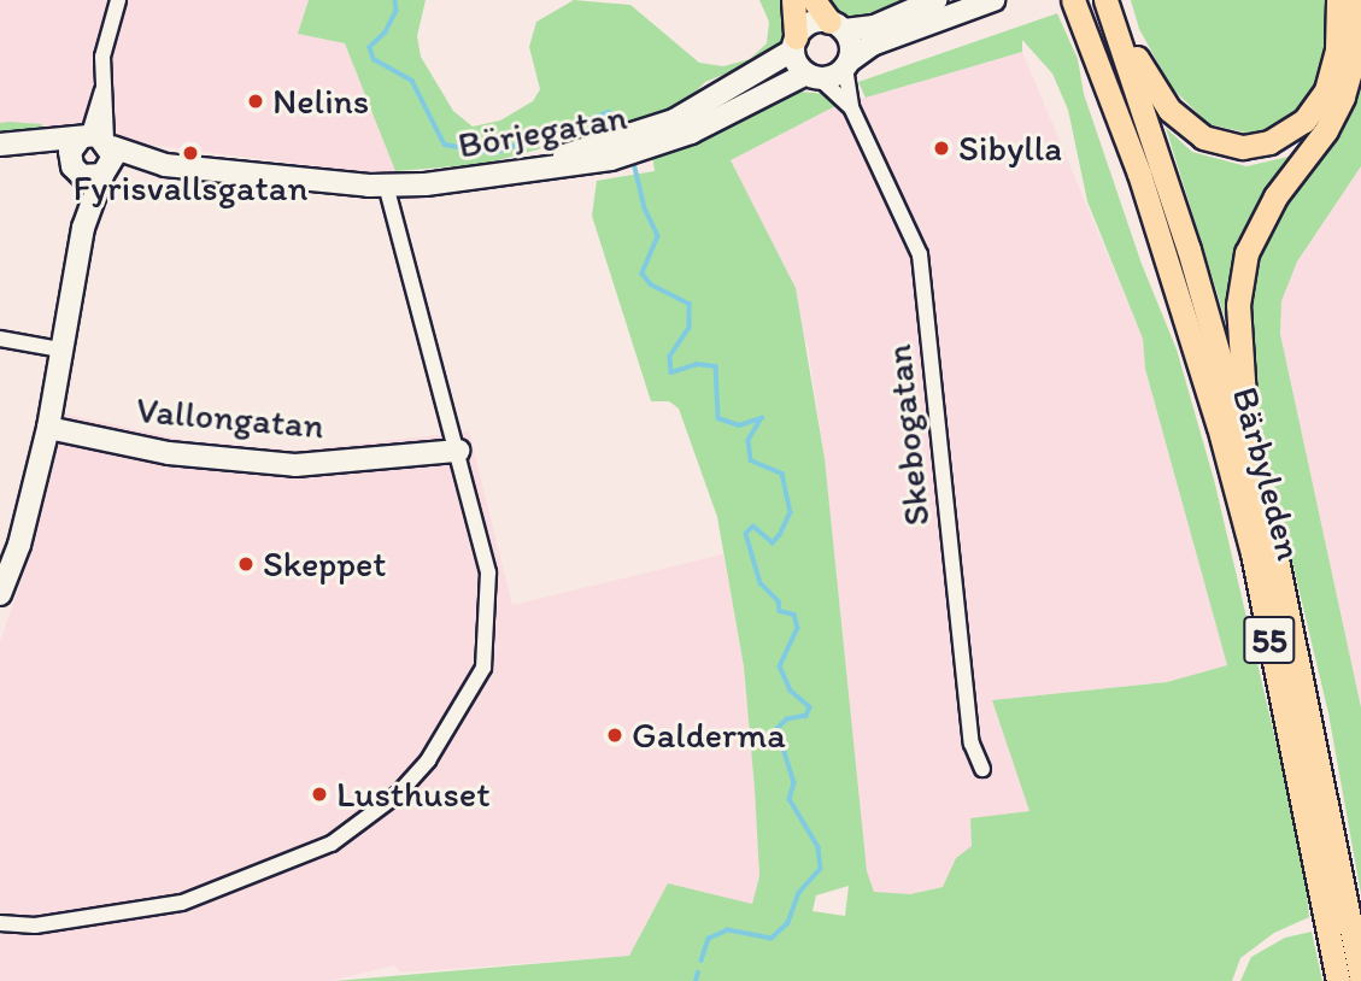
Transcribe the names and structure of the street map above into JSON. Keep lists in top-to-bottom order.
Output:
{
  "streets": {
    "main road": ["Bärbyleden", "55"],
    "street": ["Börjegatan", "Vallongatan", "Skebogatan"]
  },
  "crossings": [
    ["Börjegatan", "Skebogatan"]
  ],
  "places": [
    "Nelins",
    "Sibylla",
    "Fyrisvallsgatan",
    "Skeppet",
    "Galderma",
    "Lusthuset"
  ]
}
